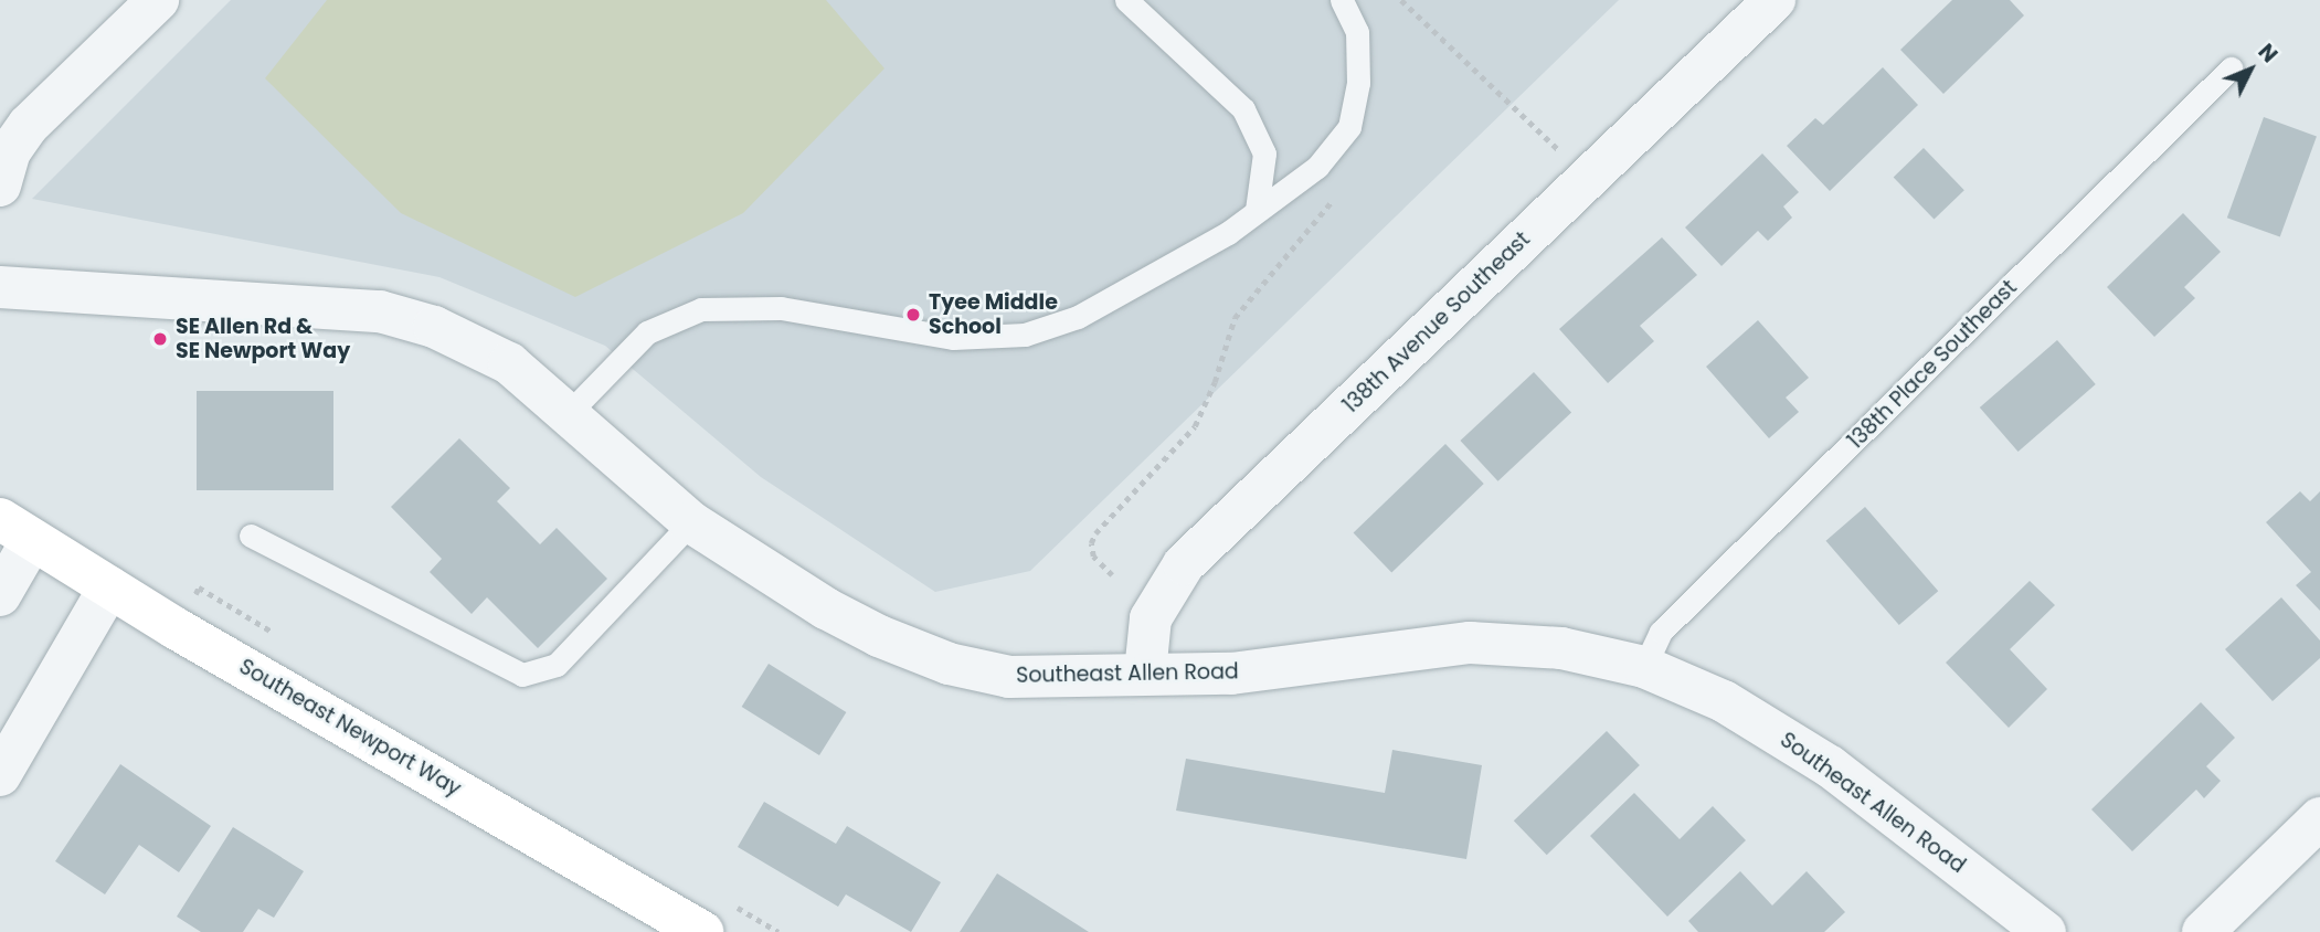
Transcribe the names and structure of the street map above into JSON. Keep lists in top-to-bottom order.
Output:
{
  "streets": {
    "main road": ["Southeast Newport Way"],
    "street": ["138th Avenue Southeast", "Southeast Allen Road"],
    "lane": ["138th Place Southeast"]
  },
  "crossings": [
    ["138th Avenue Southeast", "Southeast Allen Road"],
    ["138th Place Southeast", "Southeast Allen Road"]
  ],
  "places": ["Tyee Middle School", "SE Allen Rd & SE Newport Way"],
  "north": "top right"
}
